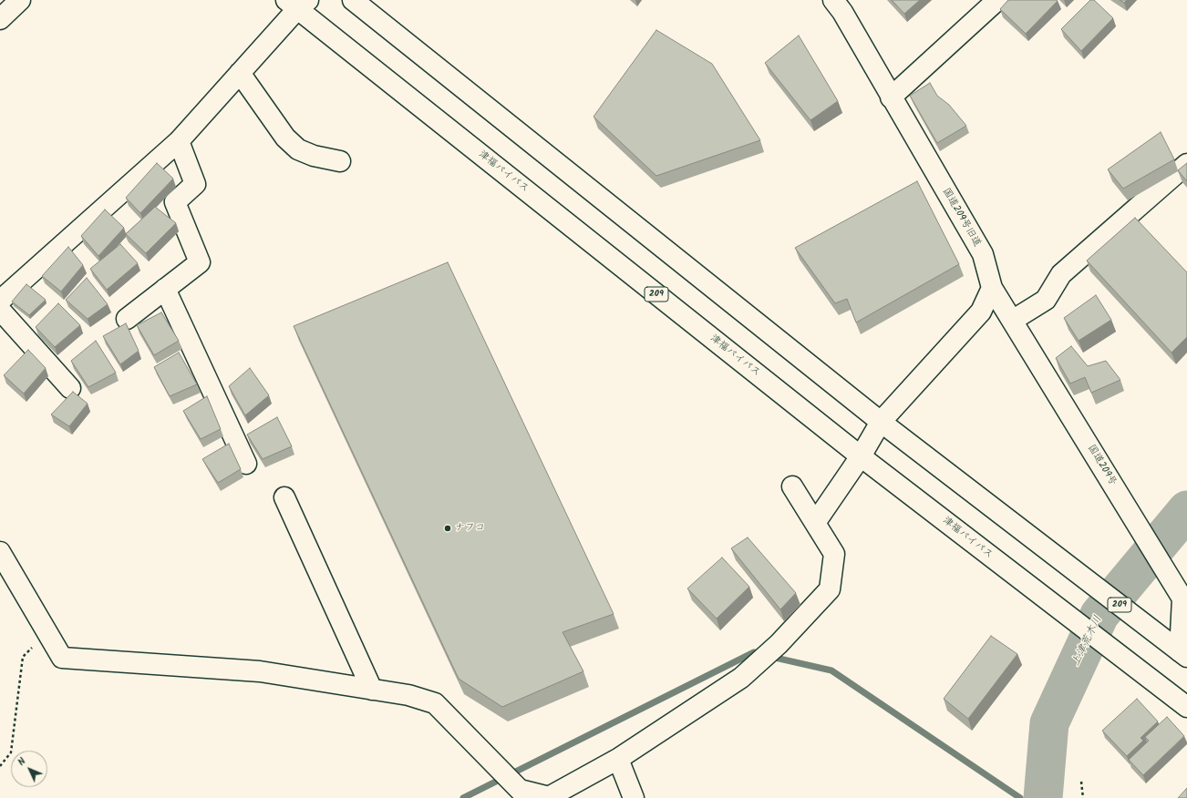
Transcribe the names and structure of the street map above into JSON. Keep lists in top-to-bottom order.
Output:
{
  "streets": {
    "main road": [
      "津福バイパス",
      "国道209号旧道",
      "209",
      "国道209号"
    ]
  },
  "crossings": [
    ["国道209号旧道", "国道209号"],
    ["209", "国道209号"]
  ],
  "water": ["上津荒木川"],
  "places": ["ナフコ"],
  "north": "top left"
}
